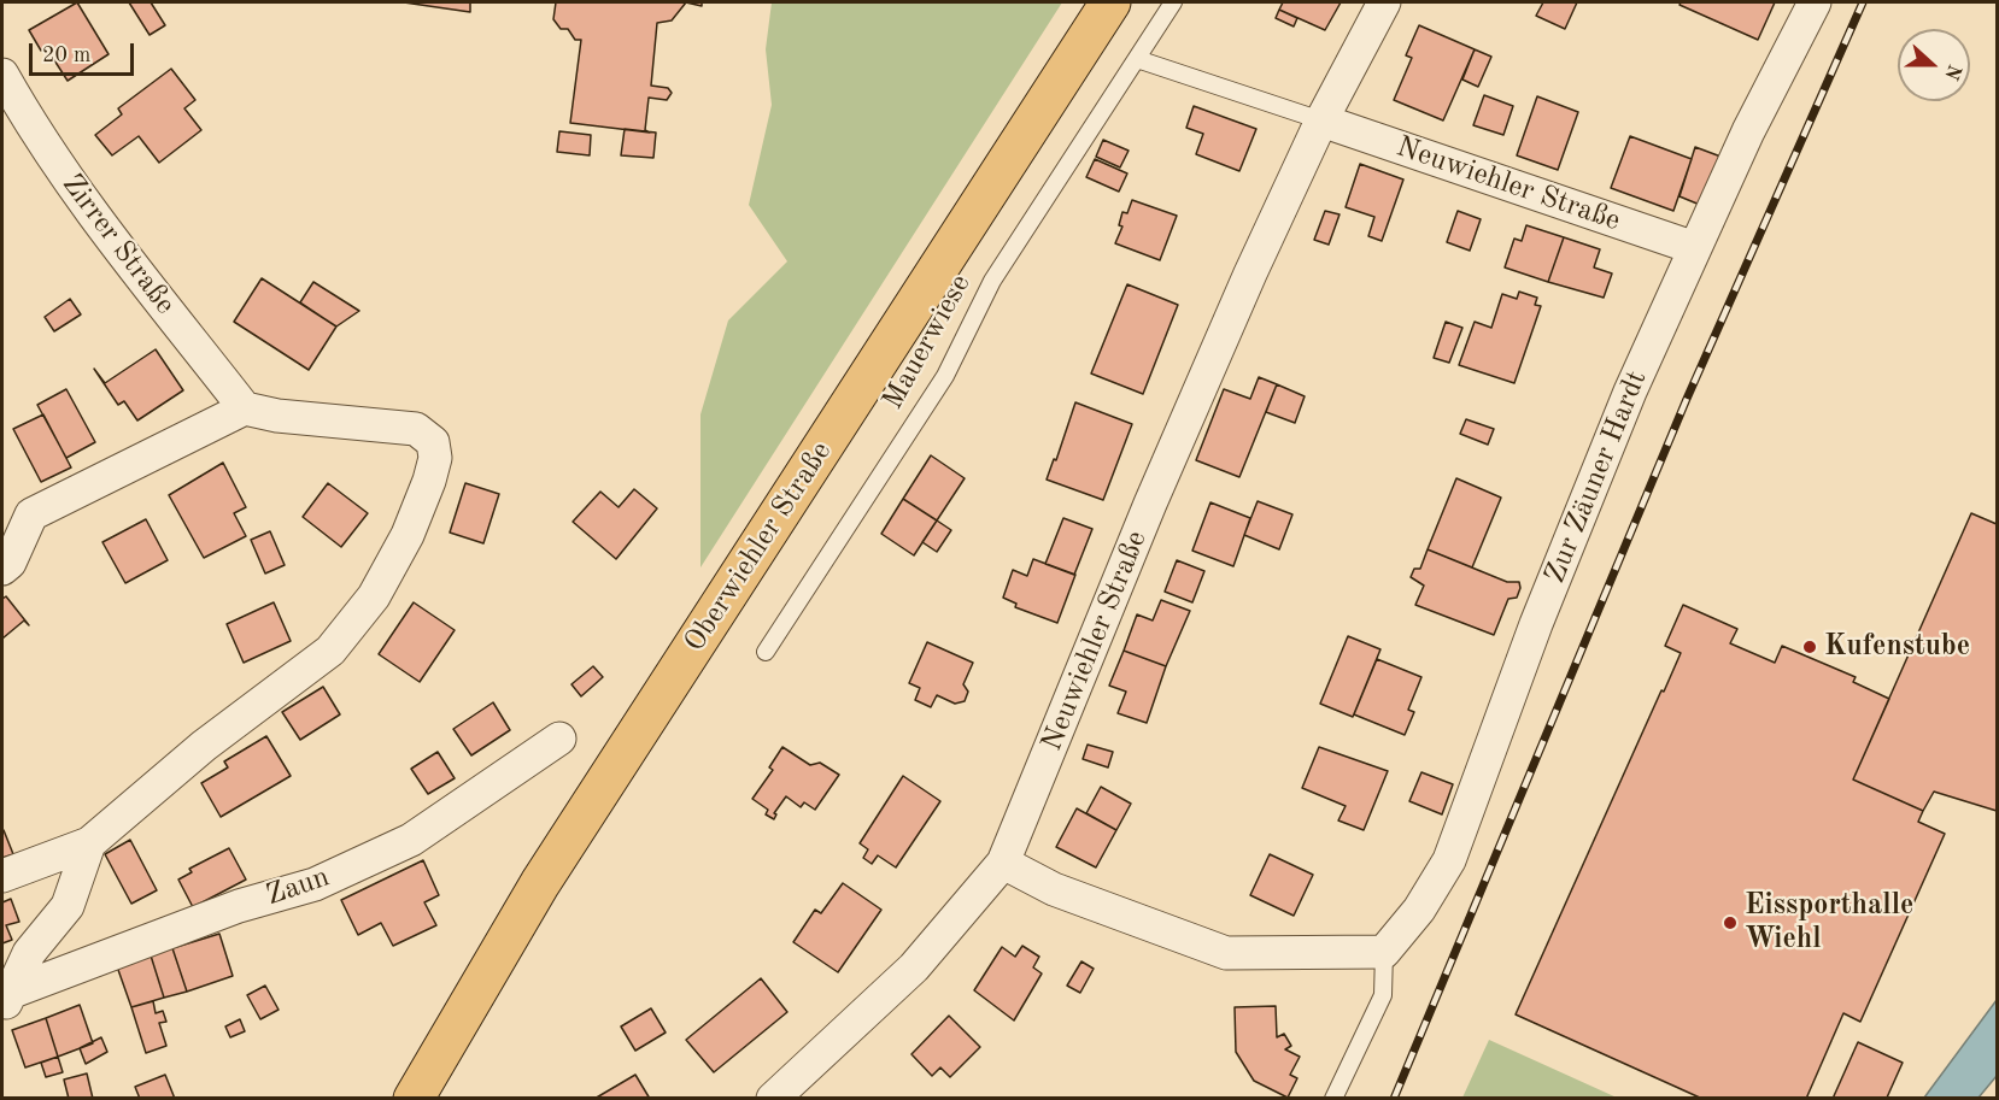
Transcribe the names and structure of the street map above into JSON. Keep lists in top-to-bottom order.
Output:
{
  "streets": {
    "main road": ["Oberwiehler Straße"],
    "street": [
      "Neuwiehler Straße",
      "Zirrer Straße",
      "Zur Zäuner Hardt",
      "Zaun"
    ],
    "lane": ["Mauerwiese"]
  },
  "crossings": [
    ["Neuwiehler Straße", "Zur Zäuner Hardt"]
  ],
  "places": ["Kufenstube", "Eissporthalle Wiehl"],
  "scale_bar": "20 m",
  "north": "right"
}
